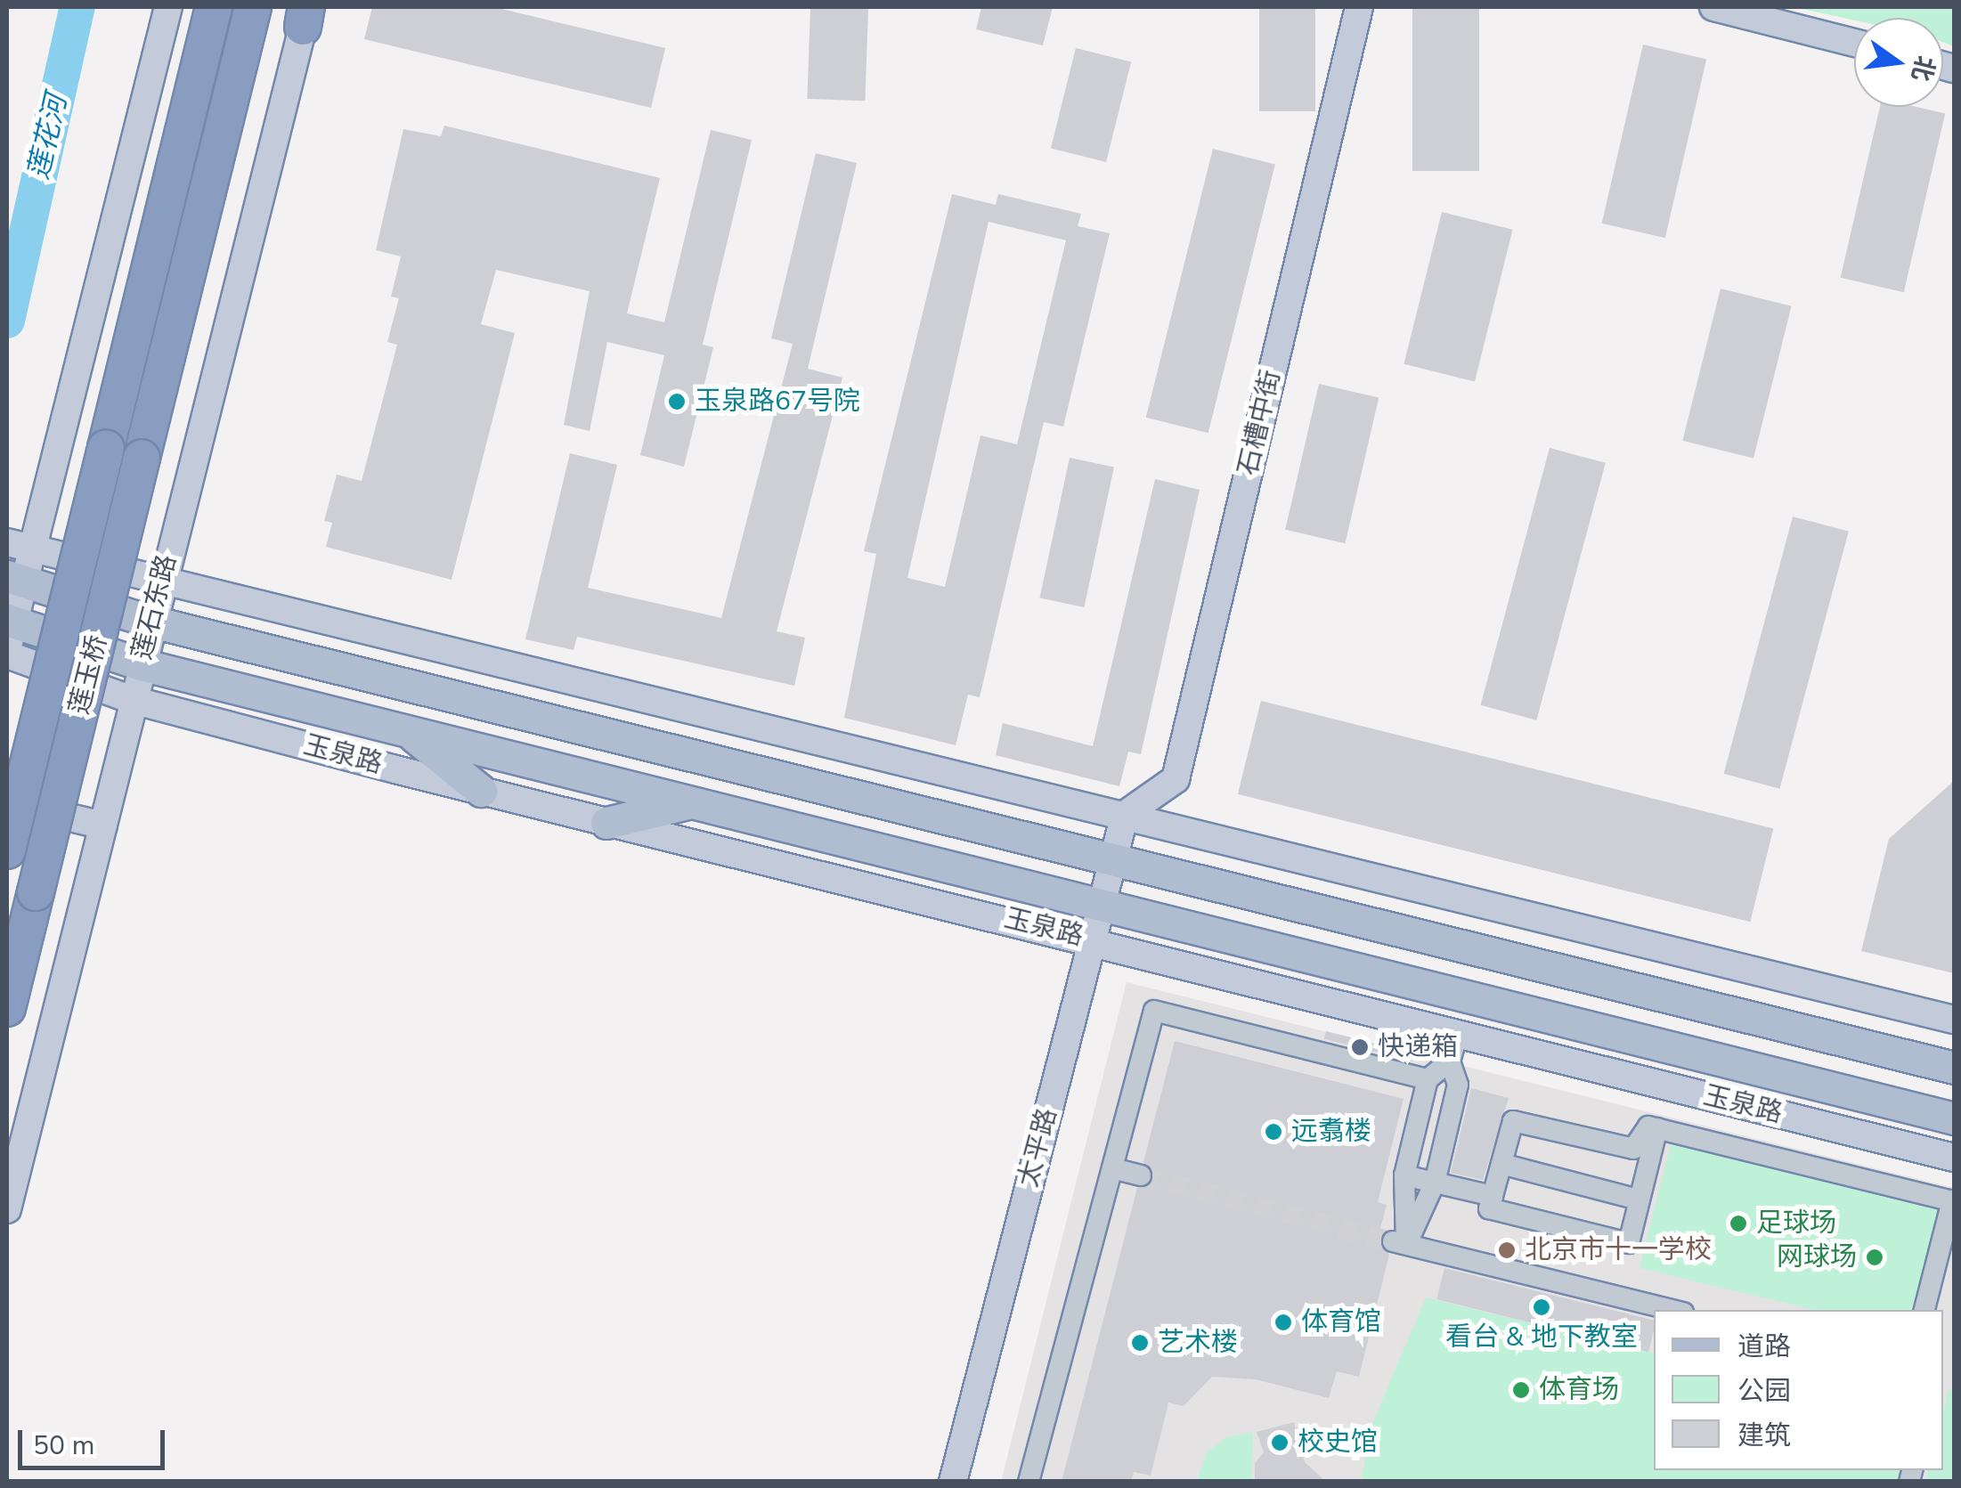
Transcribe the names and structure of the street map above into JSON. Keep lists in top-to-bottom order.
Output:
{
  "streets": {
    "highway": ["莲玉桥"],
    "main road": ["玉泉路"],
    "street": ["石槽中街", "莲石东路", "太平路"]
  },
  "crossings": [
    ["石槽中街", "太平路"],
    ["莲石东路", "玉泉路"],
    ["玉泉路", "太平路"]
  ],
  "water": ["莲花河"],
  "places": [
    "玉泉路67号院",
    "快递箱",
    "远翥楼",
    "足球场",
    "北京市十一学校",
    "网球场",
    "看台 & 地下教室",
    "体育馆",
    "艺术楼",
    "体育场",
    "校史馆"
  ],
  "legend": ["道路", "公园", "建筑"],
  "scale_bar": "50 m",
  "north": "right"
}
